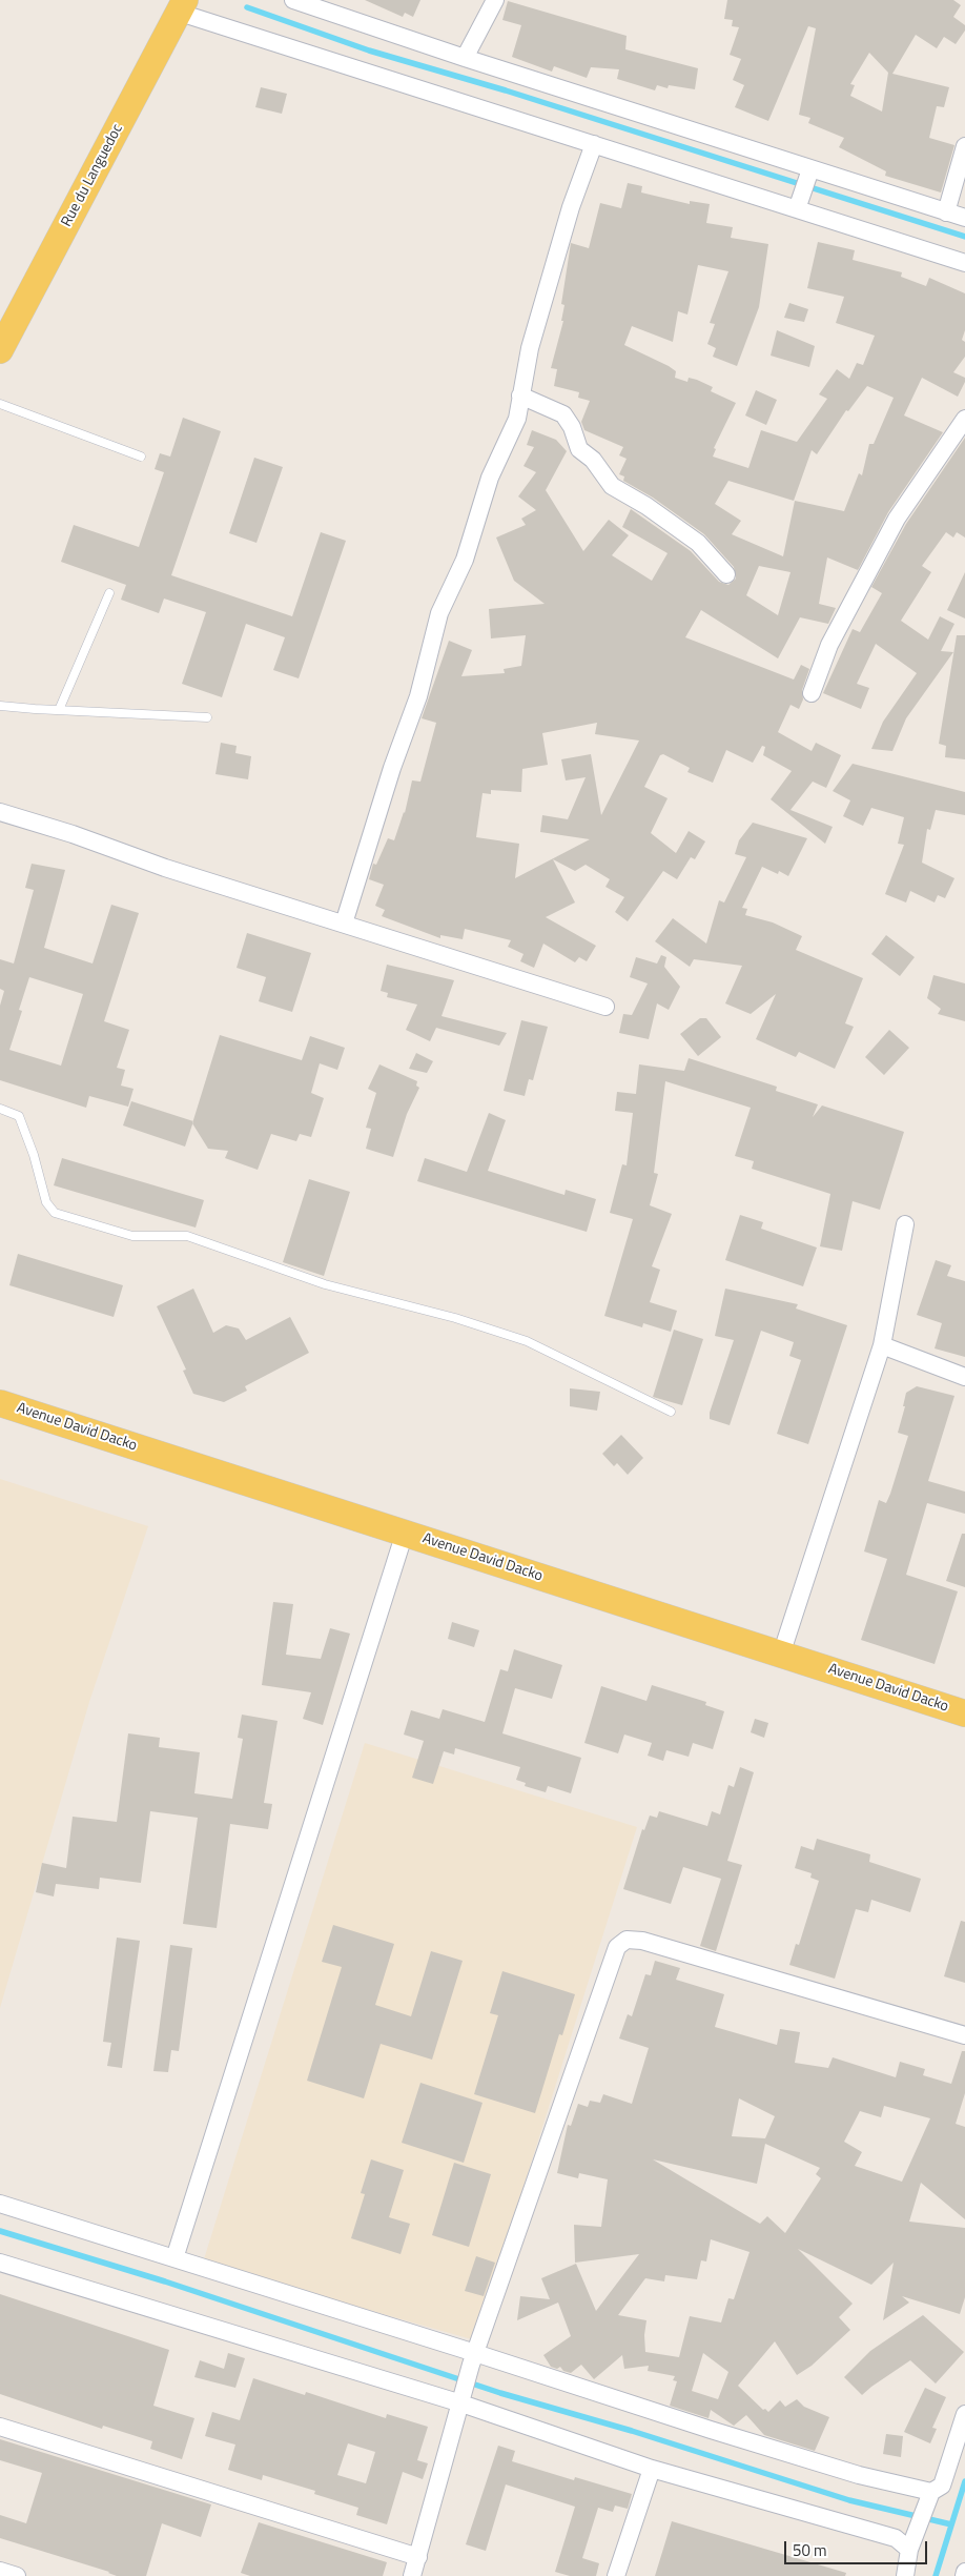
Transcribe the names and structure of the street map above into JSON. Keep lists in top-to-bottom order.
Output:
{
  "streets": {
    "main road": ["Rue du Languedoc", "Avenue David Dacko"]
  },
  "scale_bar": "50 m"
}
